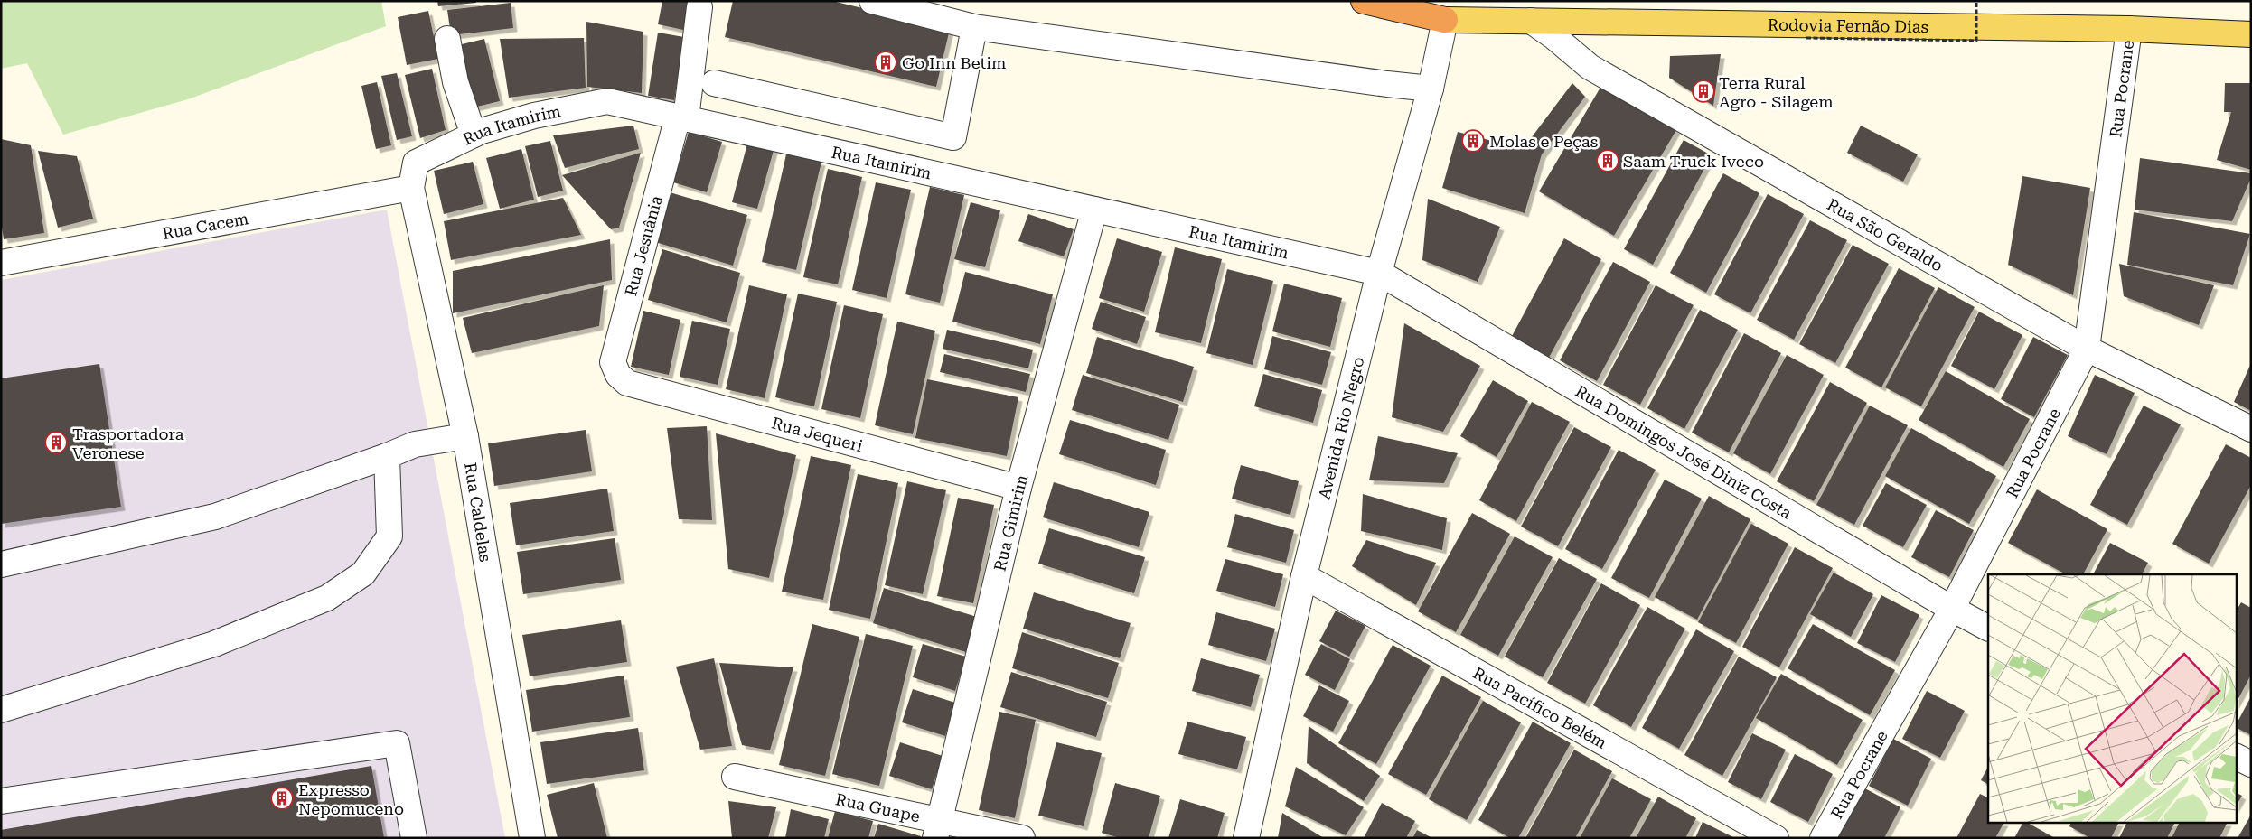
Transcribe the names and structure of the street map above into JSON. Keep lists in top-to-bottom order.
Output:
{
  "streets": {
    "main road": ["Rodovia Fernão Dias"],
    "street": [
      "Rua Pocrane",
      "Rua Itamirim",
      "Rua Cacem",
      "Rua São Geraldo",
      "Rua Jesuânia",
      "Avenida Rio Negro",
      "Rua Jequeri",
      "Rua Domingos José Diniz Costa",
      "Rua Caldelas",
      "Rua Gimirim",
      "Rua Pacífico Belém",
      "Rua Guape"
    ]
  },
  "crossings": [
    ["Rodovia Fernão Dias", "Rua Pocrane"],
    ["Rodovia Fernão Dias", "Rua São Geraldo"],
    ["Rodovia Fernão Dias", "Avenida Rio Negro"],
    ["Rua Pocrane", "Rua São Geraldo"],
    ["Rua Pocrane", "Rua Domingos José Diniz Costa"],
    ["Rua Itamirim", "Rua Cacem"],
    ["Rua Itamirim", "Rua Jesuânia"],
    ["Rua Itamirim", "Avenida Rio Negro"],
    ["Rua Itamirim", "Rua Domingos José Diniz Costa"],
    ["Rua Itamirim", "Rua Caldelas"],
    ["Rua Itamirim", "Rua Gimirim"],
    ["Rua Cacem", "Rua Caldelas"],
    ["Rua Jesuânia", "Rua Jequeri"],
    ["Avenida Rio Negro", "Rua Domingos José Diniz Costa"],
    ["Avenida Rio Negro", "Rua Pacífico Belém"],
    ["Rua Jequeri", "Rua Gimirim"],
    ["Rua Gimirim", "Rua Guape"]
  ],
  "places": {
    "building": [
      "Go Inn Betim",
      "Terra Rural Agro - Silagem",
      "Molas e Peças",
      "Saam Truck Iveco",
      "Trasportadora Veronese",
      "Expresso Nepomuceno"
    ]
  }
}
